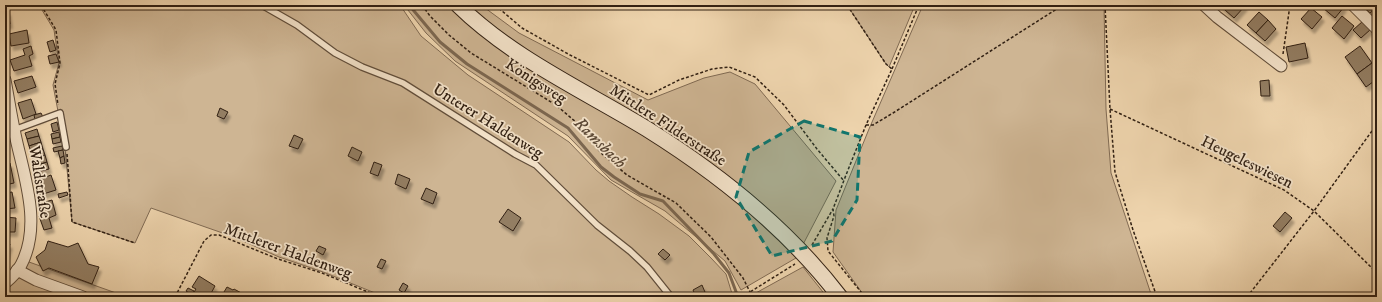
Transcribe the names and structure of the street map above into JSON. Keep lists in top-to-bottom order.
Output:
{
  "streets": {
    "main road": ["Mittlere Filderstraße"],
    "street": ["Waldstraße"],
    "lane": ["Unterer Haldenweg"],
    "path": ["Königsweg", "Heugeleswiesen", "Mittlerer Haldenweg"]
  },
  "water": ["Ramsbach"]
}
